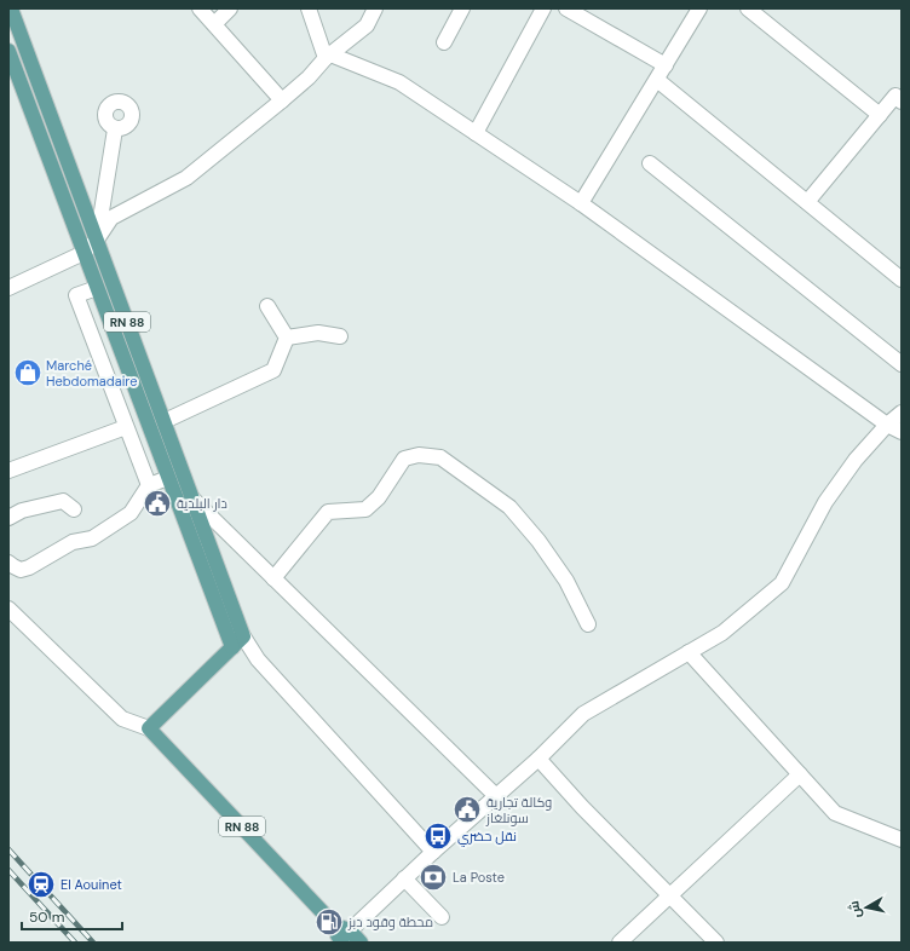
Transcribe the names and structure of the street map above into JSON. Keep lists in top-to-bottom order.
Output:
{
  "streets": {
    "main road": ["RN 88"]
  },
  "places": {
    "shop": ["Marché Hebdomadaire"],
    "public building": ["دار البلدية", "وكالة تجارية سونلغاز"],
    "bus stop": ["نقل حضري"],
    "bank": ["La Poste"],
    "station": ["El Aouinet"],
    "fuel station": ["محطة وقود دبز"]
  },
  "scale_bar": "50 m",
  "north": "left"
}
